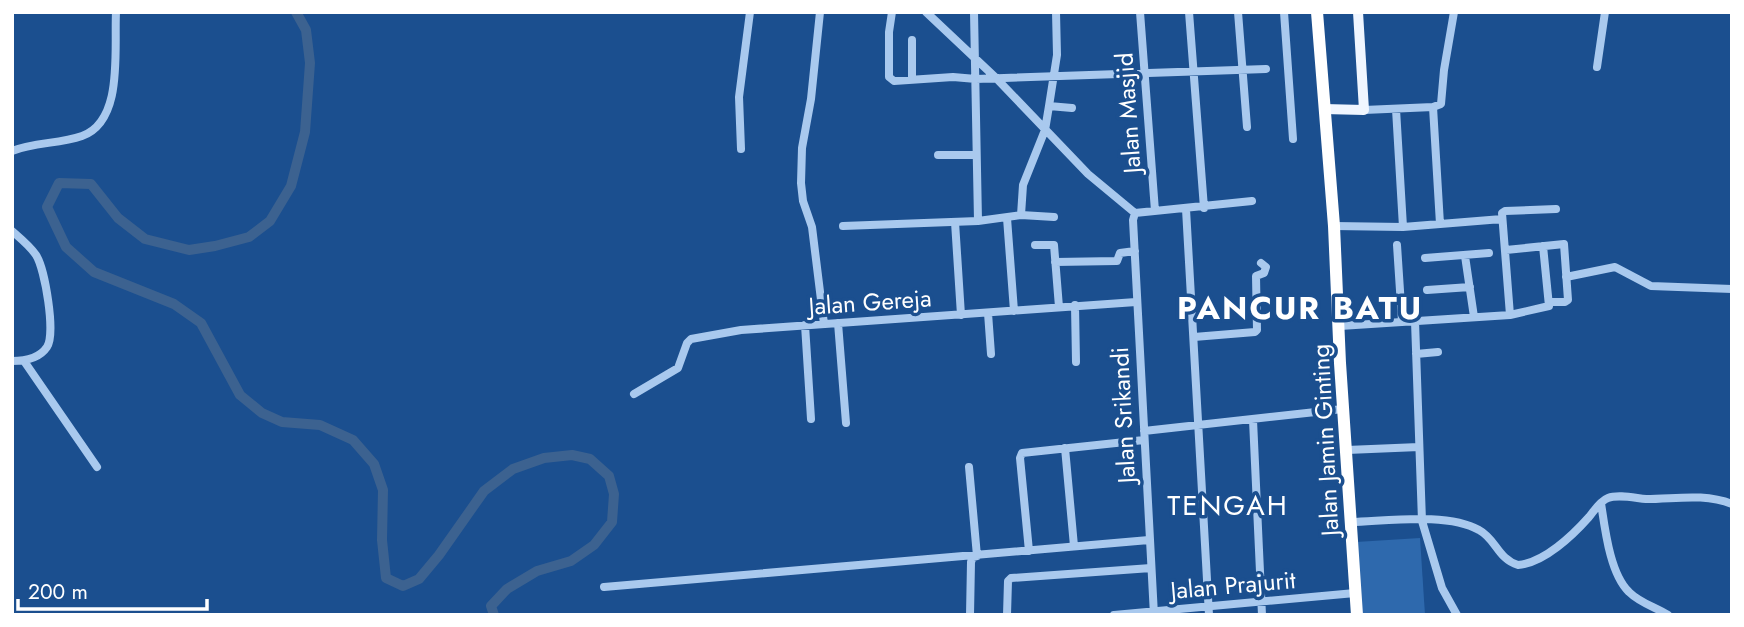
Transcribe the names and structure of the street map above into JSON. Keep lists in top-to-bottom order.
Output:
{
  "streets": {
    "highway": ["Jalan Jamin Ginting"],
    "street": [
      "Jalan Masjid",
      "Jalan Gereja",
      "Jalan Srikandi",
      "Jalan Prajurit"
    ]
  },
  "crossings": [
    ["Jalan Gereja", "Jalan Srikandi"],
    ["Jalan Srikandi", "Jalan Prajurit"],
    ["Jalan Jamin Ginting", "Jalan Prajurit"]
  ],
  "districts": ["PANCUR BATU", "TENGAH"],
  "scale_bar": "200 m"
}
